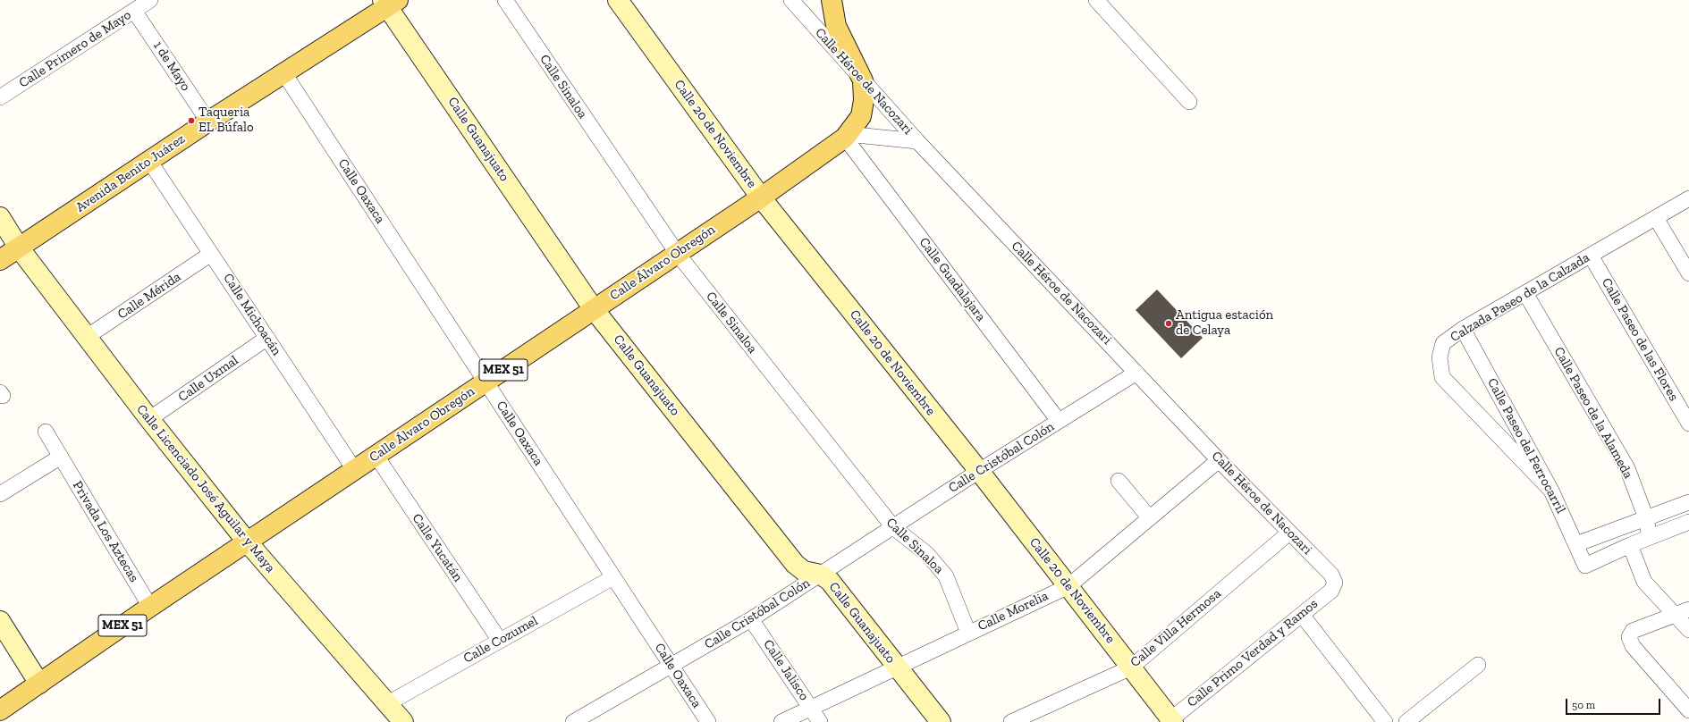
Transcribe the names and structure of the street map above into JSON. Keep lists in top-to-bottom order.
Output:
{
  "streets": {
    "main road": ["Avenida Benito Juárez", "Calle Álvaro Obregón", "MEX 51"],
    "street": [
      "Calle Primero de Mayo",
      "1 de Mayo",
      "Calle Héroe de Nacozari",
      "Calle Sinaloa",
      "Calle 20 de Noviembre",
      "Calle Guanajuato",
      "Calle Oaxaca",
      "Calle Guadalajara",
      "Calle Mérida",
      "Calzada Paseo de la Calzada",
      "Calle Michoacán",
      "Calle Paseo de las Flores",
      "Calle Uxmal",
      "Calle Paseo de la Alameda",
      "Calle Paseo del Ferrocarril",
      "Calle Cristóbal Colón",
      "Calle Licenciado José Aguilar y Maya",
      "Privada Los Aztecas",
      "Calle Yucatán",
      "Calle Morelia",
      "Calle Villa Hermosa",
      "Calle Cozumel",
      "Calle Primo Verdad y Ramos",
      "Calle Jalisco"
    ]
  },
  "crossings": [
    ["Calle Primero de Mayo", "1 de Mayo"],
    ["1 de Mayo", "Avenida Benito Juárez"],
    ["Calle Héroe de Nacozari", "Calle Álvaro Obregón"],
    ["Calle Héroe de Nacozari", "Calle Cristóbal Colón"],
    ["Calle Héroe de Nacozari", "Calle Morelia"],
    ["Calle Héroe de Nacozari", "Calle Villa Hermosa"],
    ["Calle Héroe de Nacozari", "Calle Primo Verdad y Ramos"],
    ["Calle Sinaloa", "Calle Álvaro Obregón"],
    ["Calle Sinaloa", "Calle Cristóbal Colón"],
    ["Calle Sinaloa", "Calle Morelia"],
    ["Calle 20 de Noviembre", "Calle Álvaro Obregón"],
    ["Calle 20 de Noviembre", "Calle Cristóbal Colón"],
    ["Calle 20 de Noviembre", "Calle Morelia"],
    ["Calle 20 de Noviembre", "Calle Villa Hermosa"],
    ["Calle 20 de Noviembre", "Calle Primo Verdad y Ramos"],
    ["Calle Guanajuato", "Avenida Benito Juárez"],
    ["Calle Guanajuato", "Calle Álvaro Obregón"],
    ["Calle Guanajuato", "Calle Cristóbal Colón"],
    ["Calle Guanajuato", "Calle Morelia"],
    ["Avenida Benito Juárez", "Calle Oaxaca"],
    ["Avenida Benito Juárez", "Calle Michoacán"],
    ["Avenida Benito Juárez", "Calle Licenciado José Aguilar y Maya"],
    ["Calle Oaxaca", "Calle Álvaro Obregón"],
    ["Calle Oaxaca", "Calle Cristóbal Colón"],
    ["Calle Oaxaca", "Calle Cozumel"],
    ["Calle Álvaro Obregón", "Calle Guadalajara"],
    ["Calle Álvaro Obregón", "Calle Michoacán"],
    ["Calle Álvaro Obregón", "Calle Licenciado José Aguilar y Maya"],
    ["Calle Álvaro Obregón", "Privada Los Aztecas"],
    ["Calle Álvaro Obregón", "Calle Yucatán"],
    ["Calle Guadalajara", "Calle Cristóbal Colón"],
    ["Calle Mérida", "Calle Michoacán"],
    ["Calle Mérida", "Calle Licenciado José Aguilar y Maya"],
    ["Calzada Paseo de la Calzada", "Calle Paseo de las Flores"],
    ["Calzada Paseo de la Calzada", "Calle Paseo de la Alameda"],
    ["Calzada Paseo de la Calzada", "Calle Paseo del Ferrocarril"],
    ["Calle Michoacán", "Calle Uxmal"],
    ["Calle Uxmal", "Calle Licenciado José Aguilar y Maya"],
    ["Calle Cristóbal Colón", "Calle Jalisco"],
    ["Calle Licenciado José Aguilar y Maya", "Calle Cozumel"],
    ["Calle Yucatán", "Calle Cozumel"],
    ["Calle Morelia", "Calle Jalisco"]
  ],
  "places": ["Taqueria EL Búfalo", "Antigua estación de Celaya"],
  "scale_bar": "50 m"
}
